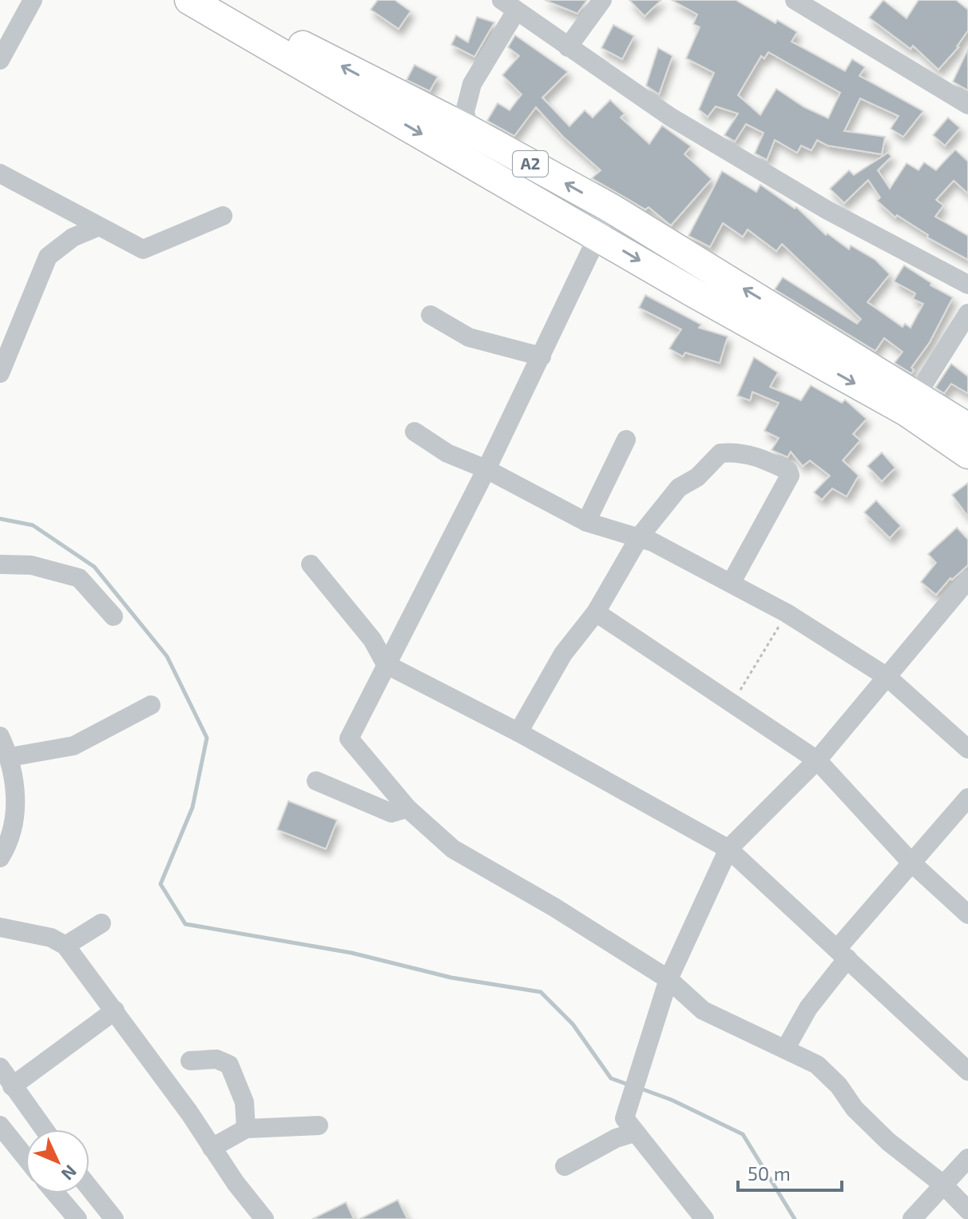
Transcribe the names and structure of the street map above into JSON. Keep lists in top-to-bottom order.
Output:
{
  "streets": {
    "highway": ["A2"]
  },
  "scale_bar": "50 m",
  "north": "bottom right"
}
